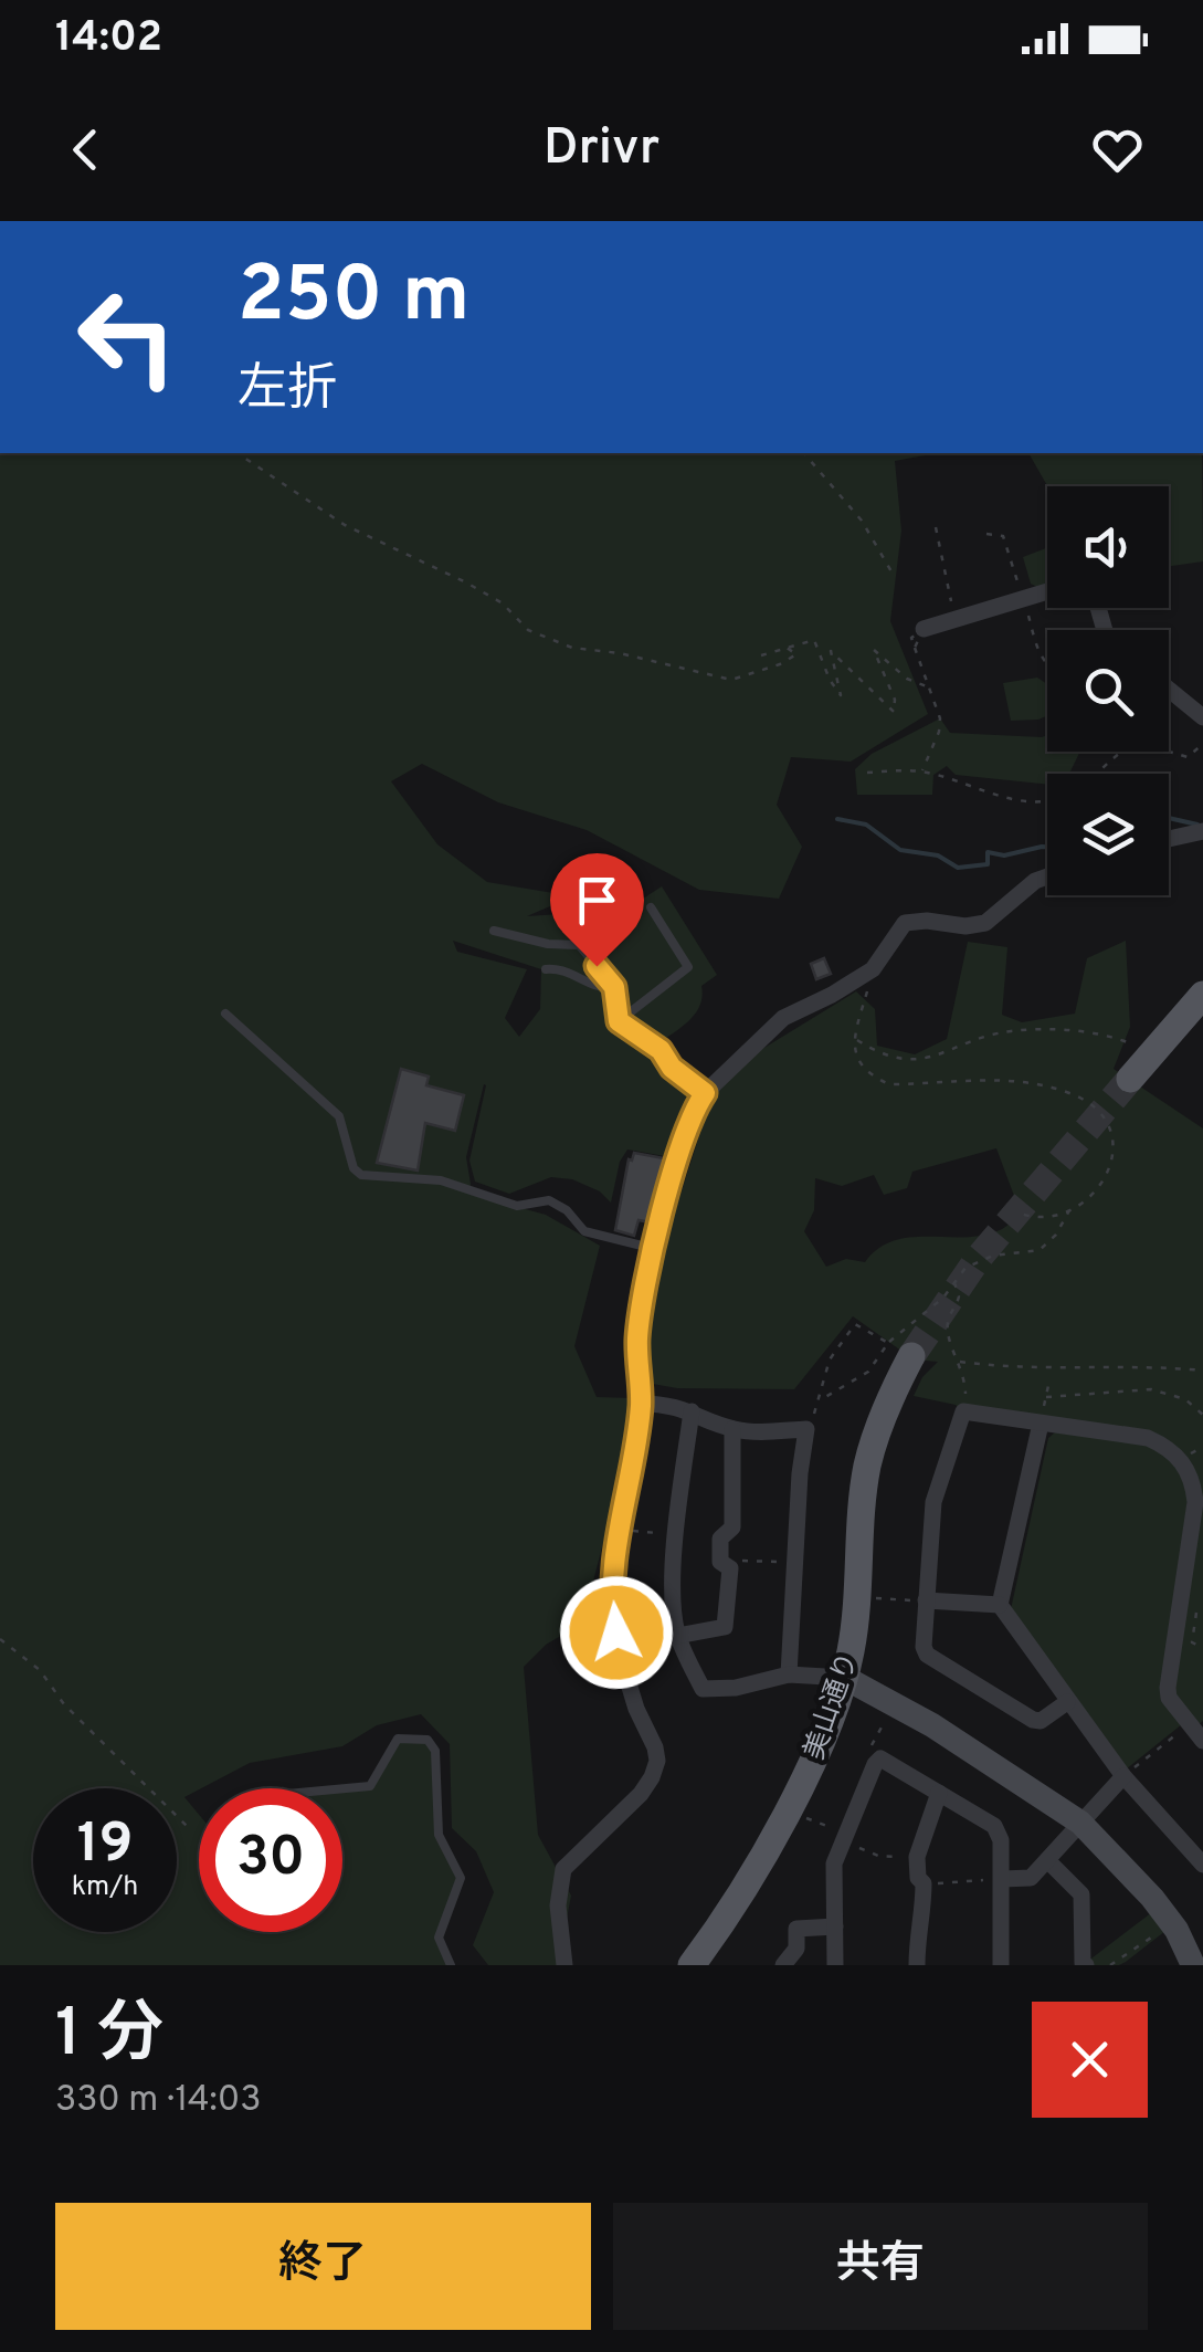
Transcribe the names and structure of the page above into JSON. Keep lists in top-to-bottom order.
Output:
{
  "streets": {
    "main road": ["美山通り"]
  },
  "page": {
    "status": "14:02",
    "header": "Drivr",
    "turn": ["250 m", "左折"],
    "speed": "19 km/h",
    "limit": "30",
    "heading": ["1 分", "330 m · 14:03"],
    "buttons": ["終了", "共有"]
  }
}
